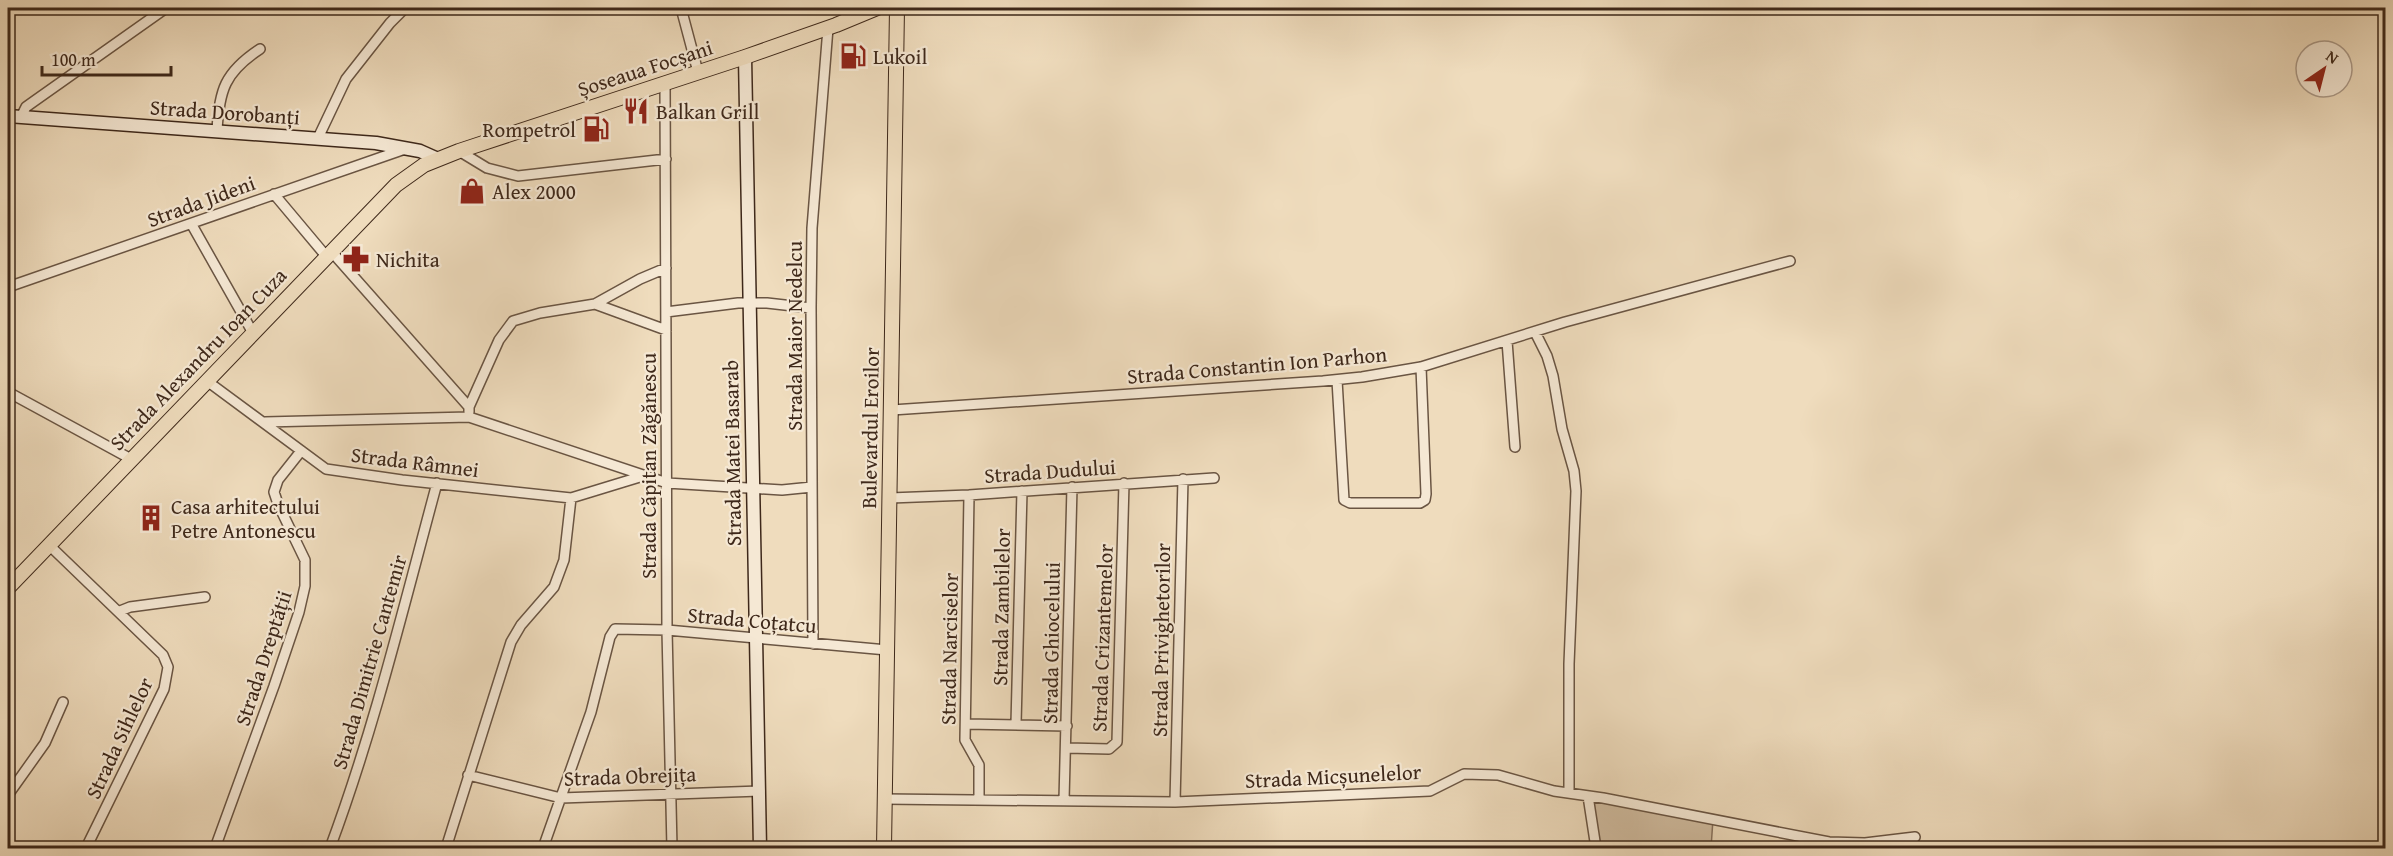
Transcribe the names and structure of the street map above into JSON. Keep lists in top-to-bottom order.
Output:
{
  "streets": {
    "main road": ["Șoseaua Focșani", "Strada Alexandru Ioan Cuza", "Bulevardul Eroilor"],
    "street": [
      "Strada Dorobanți",
      "Strada Jideni",
      "Strada Maior Nedelcu",
      "Strada Constantin Ion Parhon",
      "Strada Matei Basarab",
      "Strada Râmnei",
      "Strada Căpitan Zăgănescu",
      "Strada Dudului",
      "Strada Zambilelor",
      "Strada Coțatcu",
      "Strada Crizantemelor",
      "Strada Privighetorilor",
      "Strada Ghiocelului",
      "Strada Narciselor",
      "Strada Dreptății",
      "Strada Dimitrie Cantemir",
      "Strada Sihlelor",
      "Strada Obrejița",
      "Strada Micșunelelor"
    ]
  },
  "crossings": [
    ["Șoseaua Focșani", "Strada Dorobanți"],
    ["Șoseaua Focșani", "Strada Maior Nedelcu"],
    ["Șoseaua Focșani", "Strada Alexandru Ioan Cuza"],
    ["Șoseaua Focșani", "Strada Matei Basarab"],
    ["Șoseaua Focșani", "Strada Căpitan Zăgănescu"],
    ["Strada Dorobanți", "Strada Jideni"],
    ["Strada Maior Nedelcu", "Strada Coțatcu"],
    ["Strada Alexandru Ioan Cuza", "Strada Râmnei"],
    ["Strada Alexandru Ioan Cuza", "Strada Sihlelor"],
    ["Strada Constantin Ion Parhon", "Bulevardul Eroilor"],
    ["Bulevardul Eroilor", "Strada Dudului"],
    ["Bulevardul Eroilor", "Strada Coțatcu"],
    ["Bulevardul Eroilor", "Strada Micșunelelor"],
    ["Strada Matei Basarab", "Strada Coțatcu"],
    ["Strada Matei Basarab", "Strada Obrejița"],
    ["Strada Râmnei", "Strada Dreptății"],
    ["Strada Râmnei", "Strada Dimitrie Cantemir"],
    ["Strada Căpitan Zăgănescu", "Strada Coțatcu"],
    ["Strada Căpitan Zăgănescu", "Strada Obrejița"],
    ["Strada Dudului", "Strada Zambilelor"],
    ["Strada Dudului", "Strada Crizantemelor"],
    ["Strada Dudului", "Strada Privighetorilor"],
    ["Strada Dudului", "Strada Ghiocelului"],
    ["Strada Dudului", "Strada Narciselor"],
    ["Strada Coțatcu", "Strada Obrejița"],
    ["Strada Crizantemelor", "Strada Ghiocelului"],
    ["Strada Privighetorilor", "Strada Micșunelelor"],
    ["Strada Ghiocelului", "Strada Micșunelelor"],
    ["Strada Narciselor", "Strada Micșunelelor"]
  ],
  "places": {
    "fuel station": ["Lukoil", "Rompetrol"],
    "restaurant": ["Balkan Grill"],
    "shop": ["Alex 2000"],
    "pharmacy": ["Nichita"],
    "building": ["Casa arhitectului Petre Antonescu"]
  },
  "scale_bar": "100 m",
  "north": "top right"
}
